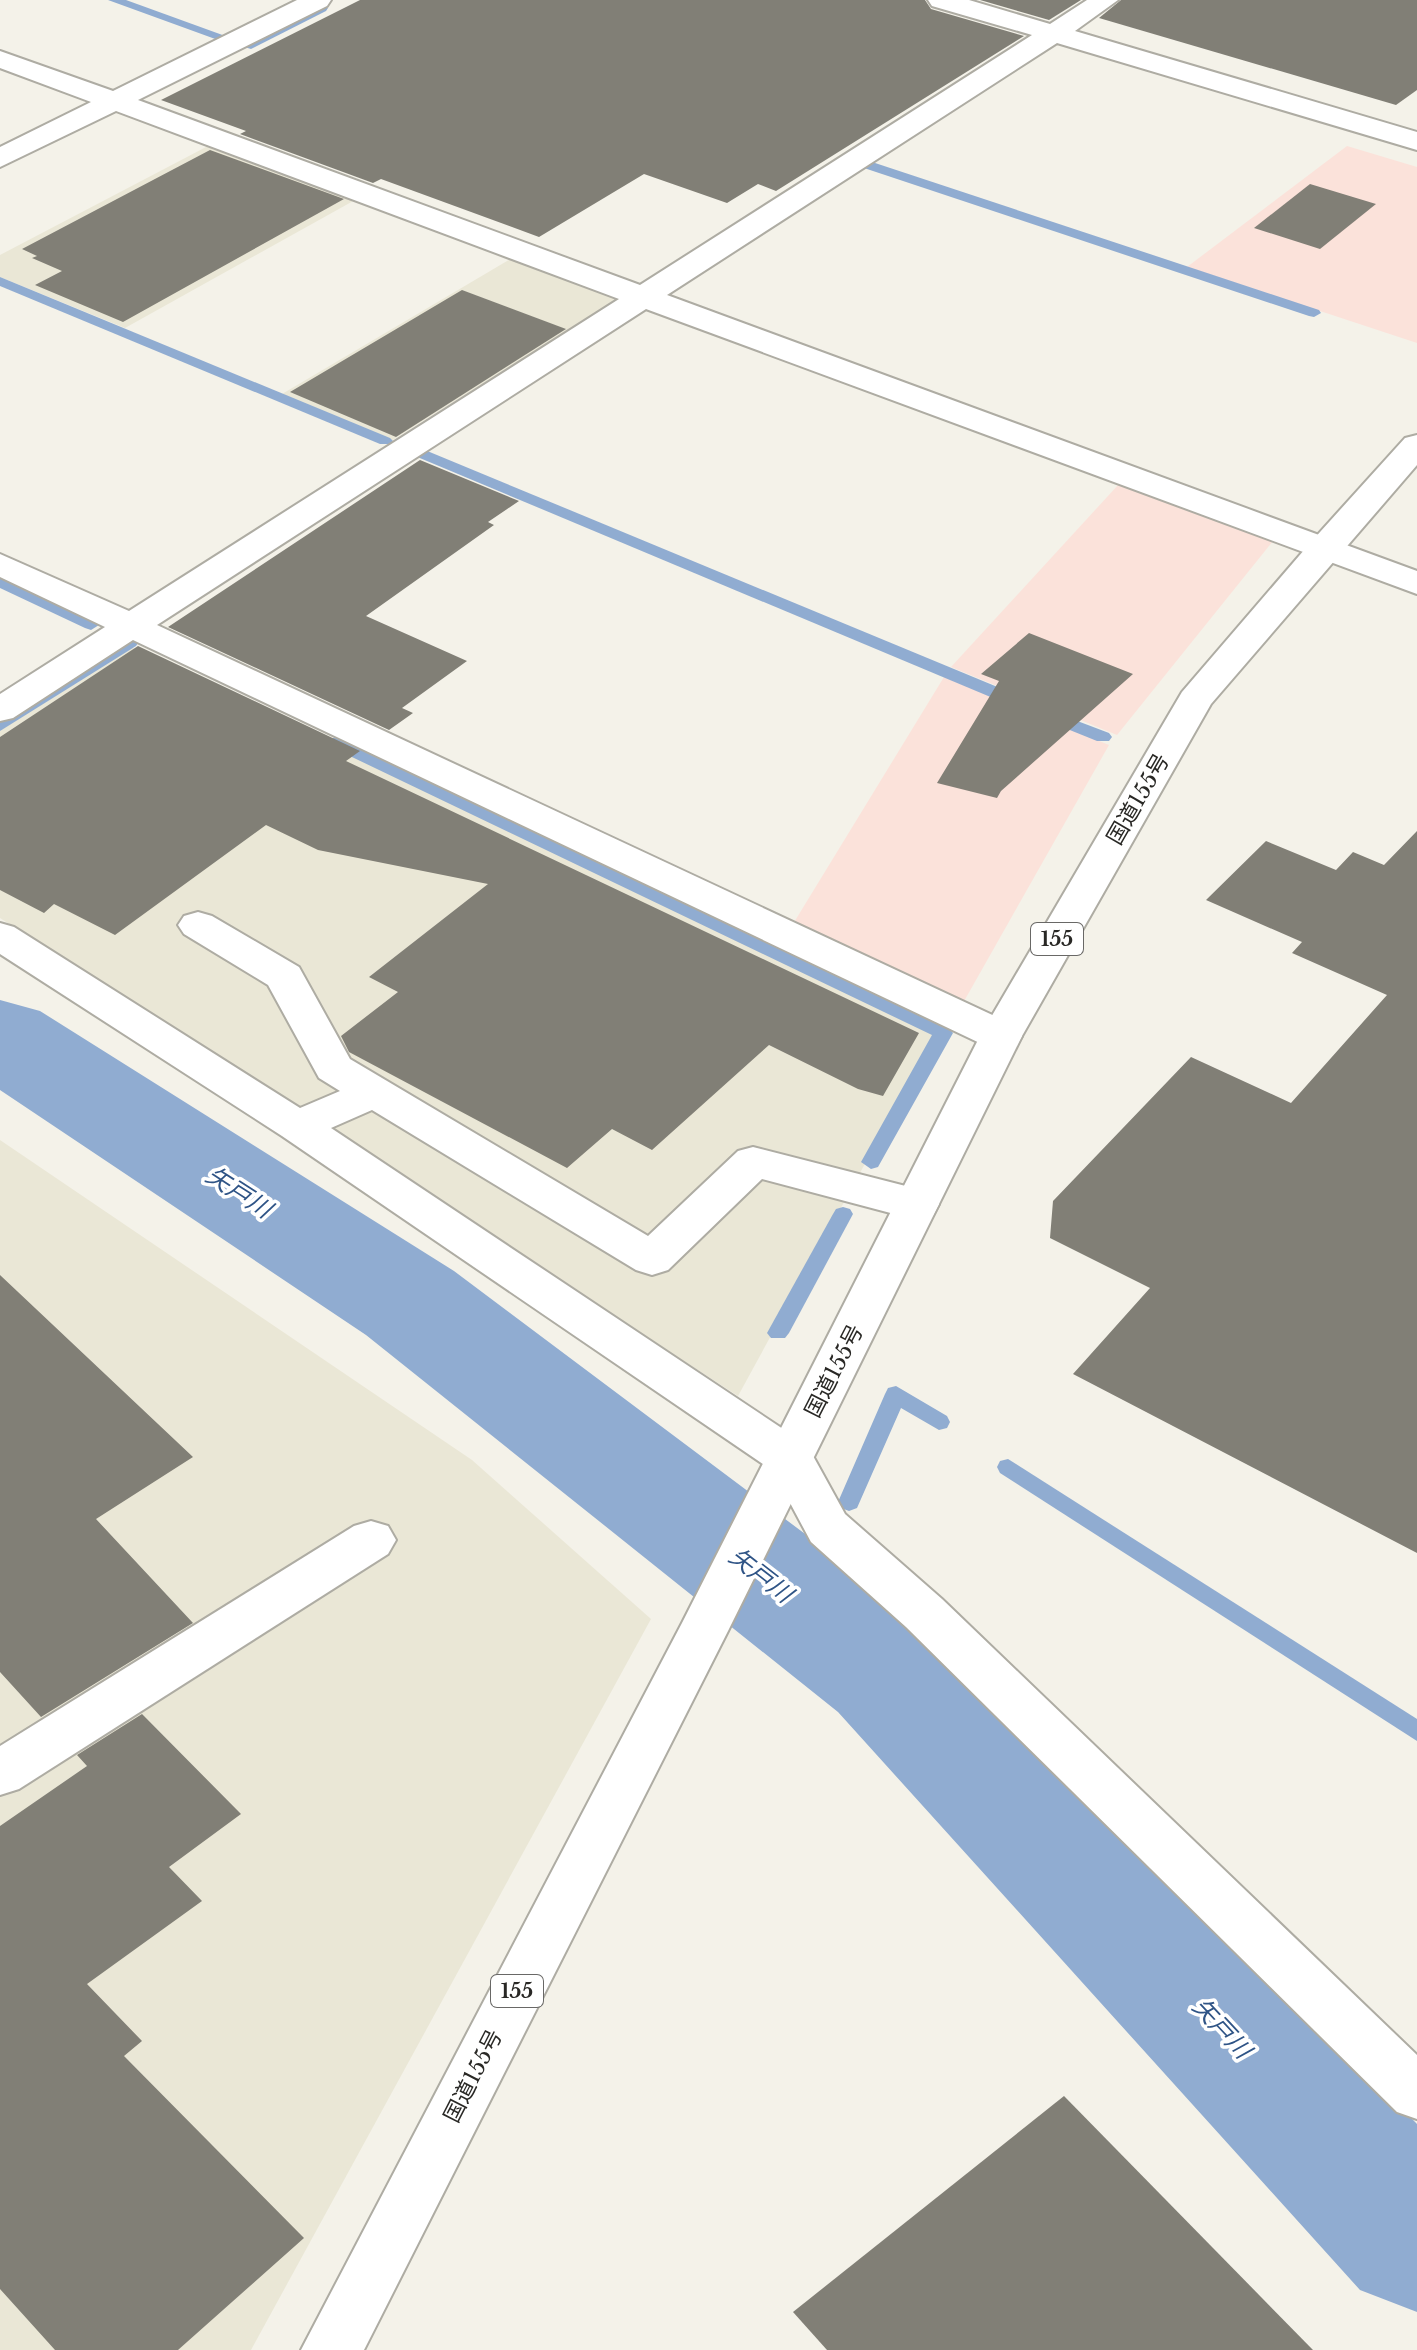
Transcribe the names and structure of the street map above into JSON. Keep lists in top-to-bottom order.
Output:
{
  "streets": {
    "main road": ["国道155号", "155"]
  },
  "water": ["矢戸川"]
}
